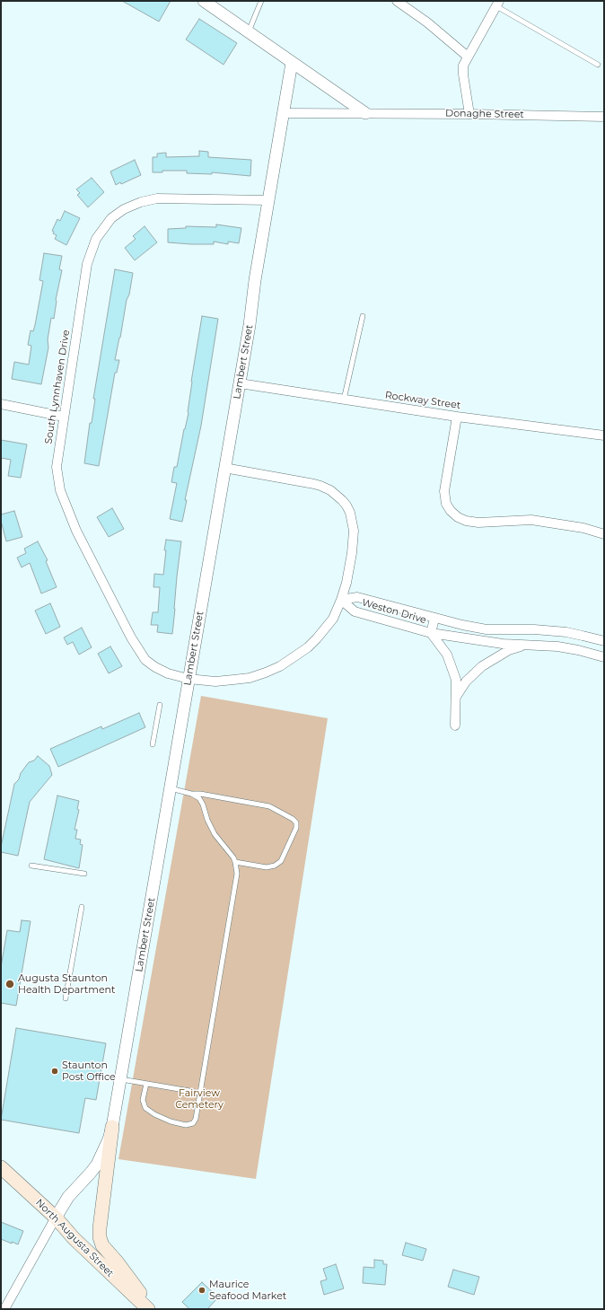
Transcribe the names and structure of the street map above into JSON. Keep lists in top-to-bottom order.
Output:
{
  "streets": {
    "main road": ["North Augusta Street"],
    "street": [
      "Donaghe Street",
      "Lambert Street",
      "South Lynnhaven Drive",
      "Rockway Street",
      "Weston Drive"
    ]
  },
  "crossings": [
    ["Donaghe Street", "Lambert Street"],
    ["Lambert Street", "South Lynnhaven Drive"],
    ["Lambert Street", "Rockway Street"],
    ["Lambert Street", "North Augusta Street"],
    ["South Lynnhaven Drive", "Weston Drive"]
  ],
  "parks": ["Fairview Cemetery"],
  "places": ["Augusta Staunton Health Department", "Staunton Post Office", "Maurice Seafood Market"]
}
